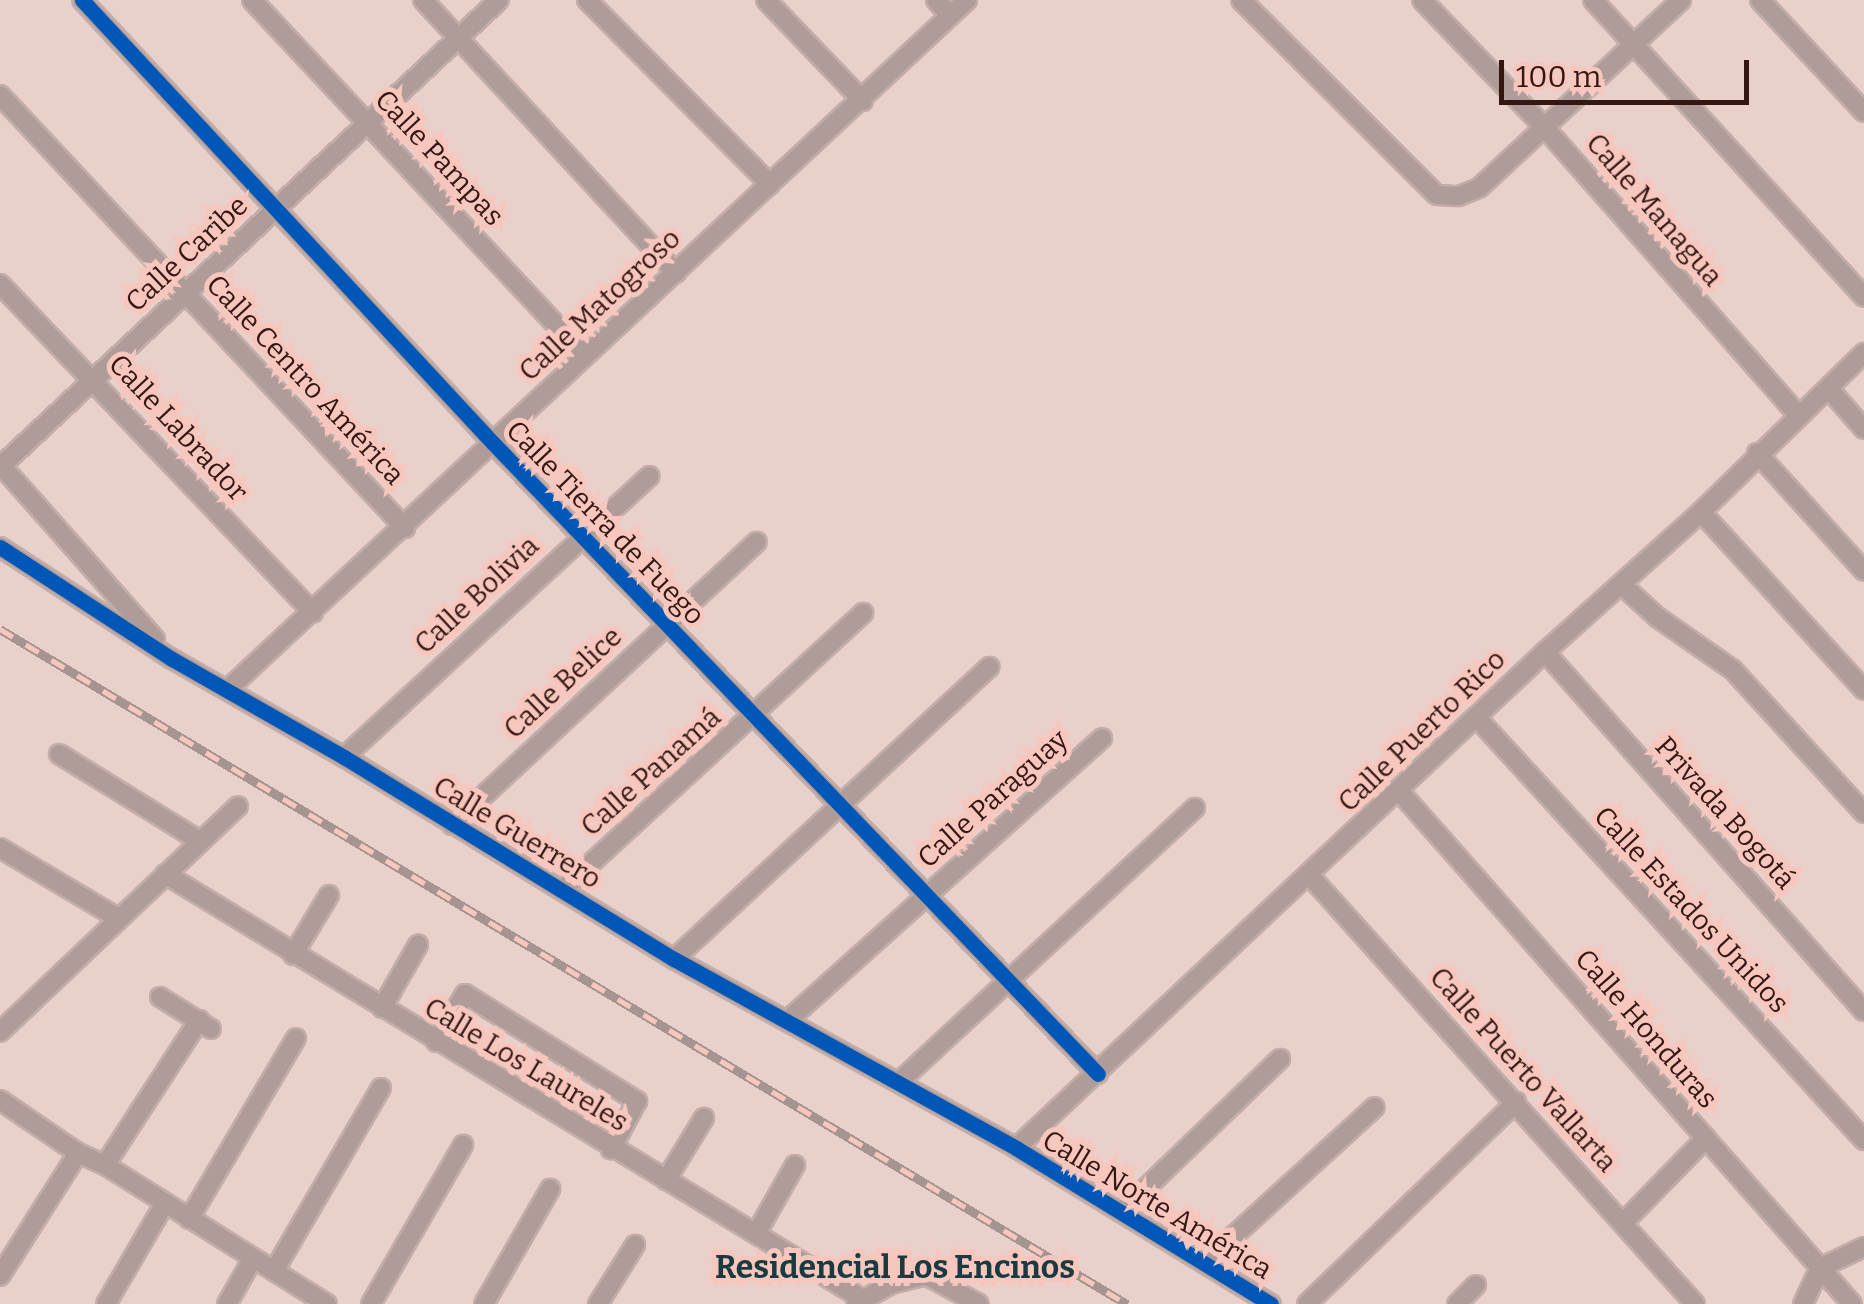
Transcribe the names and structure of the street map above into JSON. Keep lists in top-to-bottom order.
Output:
{
  "streets": {
    "street": [
      "Calle Pampas",
      "Calle Managua",
      "Calle Caribe",
      "Calle Matogroso",
      "Calle Centro América",
      "Calle Labrador",
      "Calle Tierra de Fuego",
      "Calle Bolivia",
      "Calle Belice",
      "Calle Puerto Rico",
      "Calle Panamá",
      "Calle Paraguay",
      "Privada Bogotá",
      "Calle Guerrero",
      "Calle Estados Unidos",
      "Calle Honduras",
      "Calle Los Laureles",
      "Calle Puerto Vallarta",
      "Calle Norte América"
    ]
  },
  "crossings": [
    ["Calle Pampas", "Calle Caribe"],
    ["Calle Pampas", "Calle Matogroso"],
    ["Calle Managua", "Calle Puerto Rico"],
    ["Calle Caribe", "Calle Centro América"],
    ["Calle Caribe", "Calle Labrador"],
    ["Calle Caribe", "Calle Tierra de Fuego"],
    ["Calle Matogroso", "Calle Centro América"],
    ["Calle Matogroso", "Calle Labrador"],
    ["Calle Matogroso", "Calle Tierra de Fuego"],
    ["Calle Matogroso", "Calle Guerrero"],
    ["Calle Tierra de Fuego", "Calle Bolivia"],
    ["Calle Tierra de Fuego", "Calle Belice"],
    ["Calle Tierra de Fuego", "Calle Puerto Rico"],
    ["Calle Tierra de Fuego", "Calle Panamá"],
    ["Calle Tierra de Fuego", "Calle Paraguay"],
    ["Calle Bolivia", "Calle Guerrero"],
    ["Calle Belice", "Calle Guerrero"],
    ["Calle Puerto Rico", "Privada Bogotá"],
    ["Calle Puerto Rico", "Calle Guerrero"],
    ["Calle Puerto Rico", "Calle Estados Unidos"],
    ["Calle Puerto Rico", "Calle Honduras"],
    ["Calle Puerto Rico", "Calle Puerto Vallarta"],
    ["Calle Puerto Rico", "Calle Norte América"],
    ["Calle Panamá", "Calle Guerrero"],
    ["Calle Paraguay", "Calle Guerrero"],
    ["Calle Guerrero", "Calle Norte América"]
  ],
  "districts": ["Residencial Los Encinos"],
  "scale_bar": "100 m"
}
